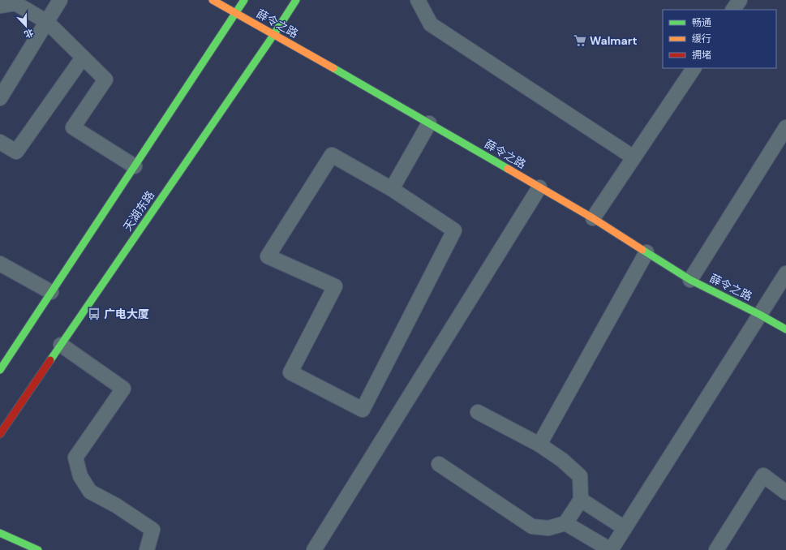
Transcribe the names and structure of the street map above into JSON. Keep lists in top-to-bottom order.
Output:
{
  "streets": {
    "main road": ["薛令之路", "天湖东路"]
  },
  "crossings": [
    ["薛令之路", "天湖东路"]
  ],
  "places": {
    "supermarket": ["Walmart"],
    "bus stop": ["广电大厦"]
  },
  "legend": ["畅通", "缓行", "拥堵"],
  "north": "bottom"
}
